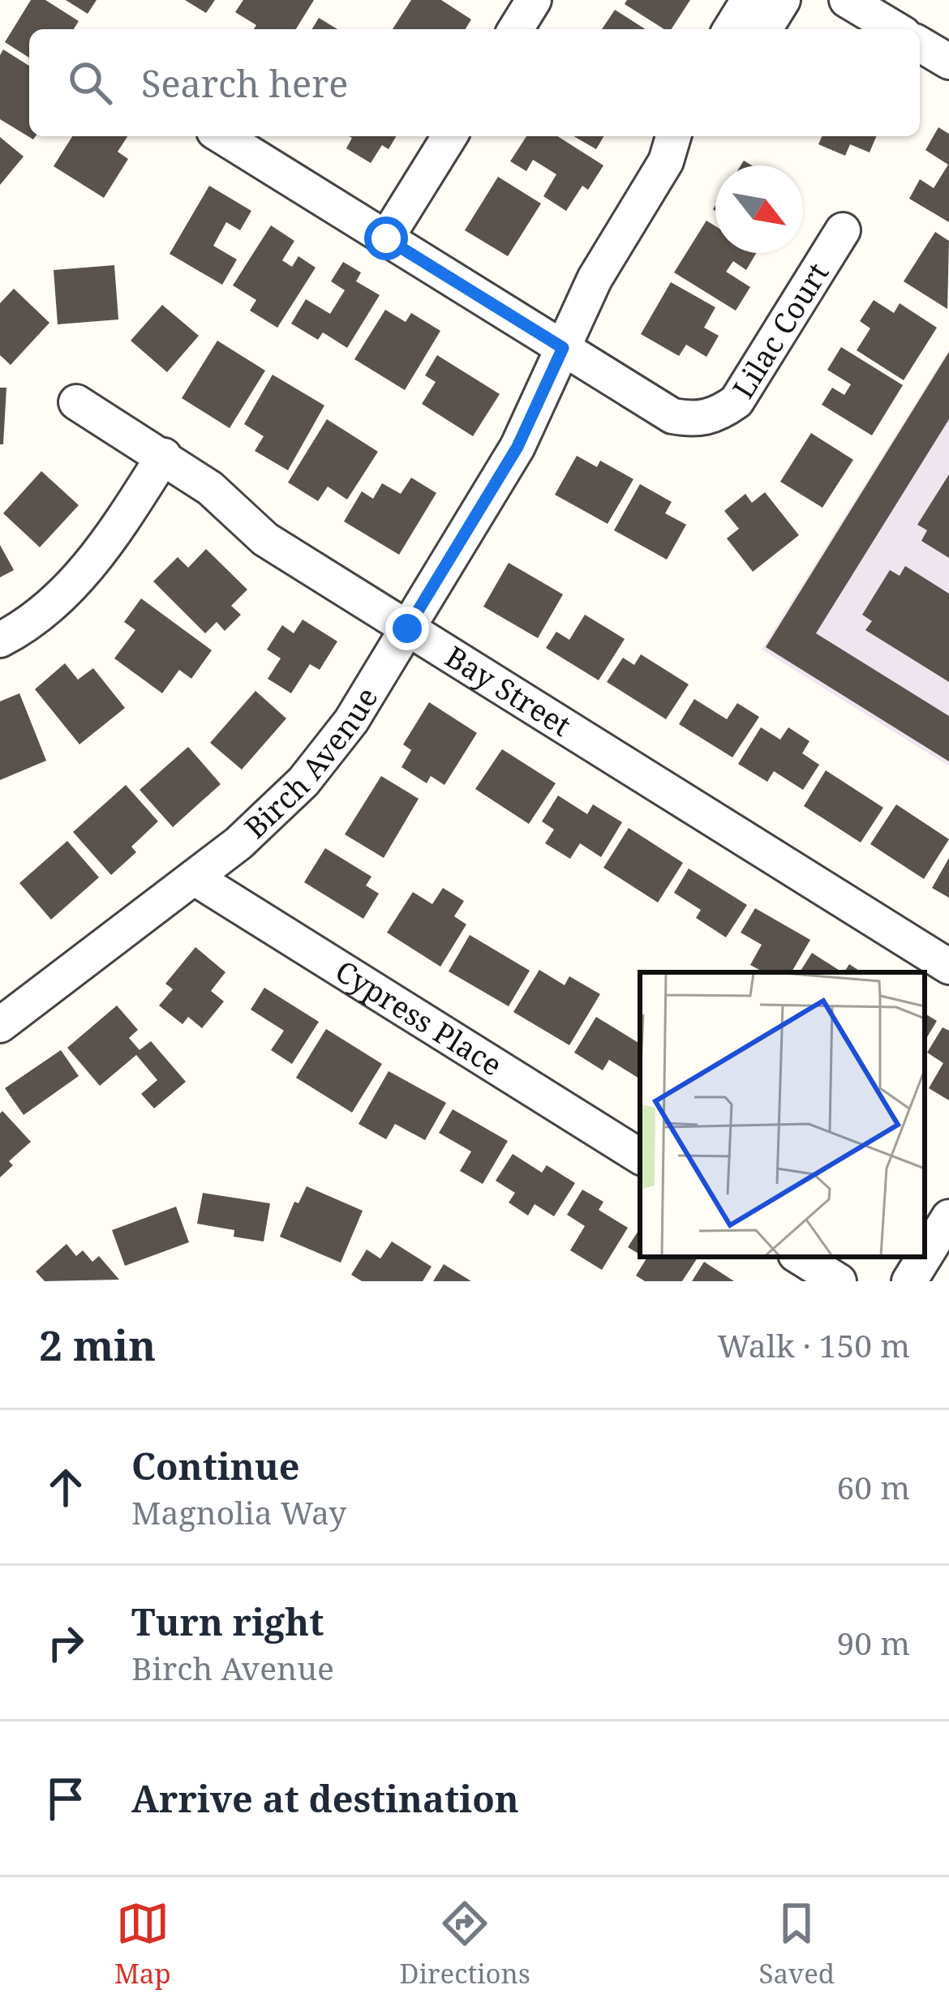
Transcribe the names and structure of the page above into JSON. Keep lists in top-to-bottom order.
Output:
{
  "streets": {
    "street": [
      "Lilac Court",
      "Bay Street",
      "Birch Avenue",
      "Cypress Place"
    ]
  },
  "crossings": [
    ["Lilac Court", "Birch Avenue"],
    ["Bay Street", "Birch Avenue"],
    ["Birch Avenue", "Cypress Place"]
  ],
  "north": "bottom right",
  "page": {
    "search": "Search here",
    "heading": ["2 min", "Walk · 150 m"],
    "list": [
      ["Continue", "Magnolia Way", "60 m"],
      ["Turn right", "Birch Avenue", "90 m"],
      "Arrive at destination"
    ],
    "nav": ["Map", "Directions", "Saved"]
  }
}
